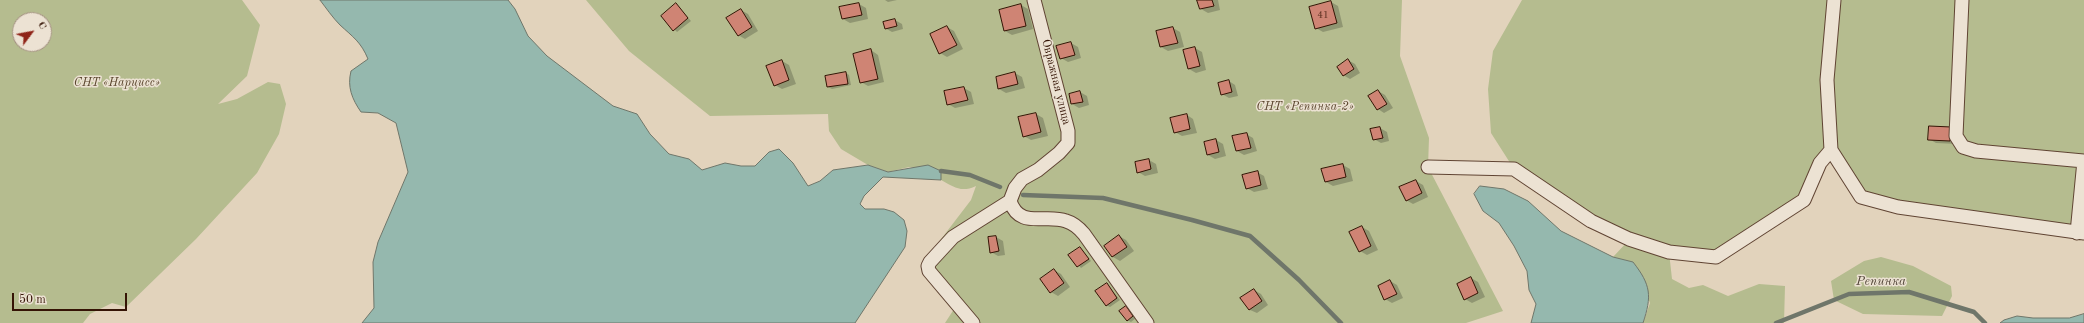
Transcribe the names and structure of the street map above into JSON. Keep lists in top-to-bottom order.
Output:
{
  "streets": {
    "street": ["Овражная улица"]
  },
  "water": ["Репинка"],
  "parks": ["СНТ «Нарцисс»", "СНТ «Репинка-2»"],
  "house_numbers": ["41"],
  "scale_bar": "50 m",
  "north": "top right"
}
